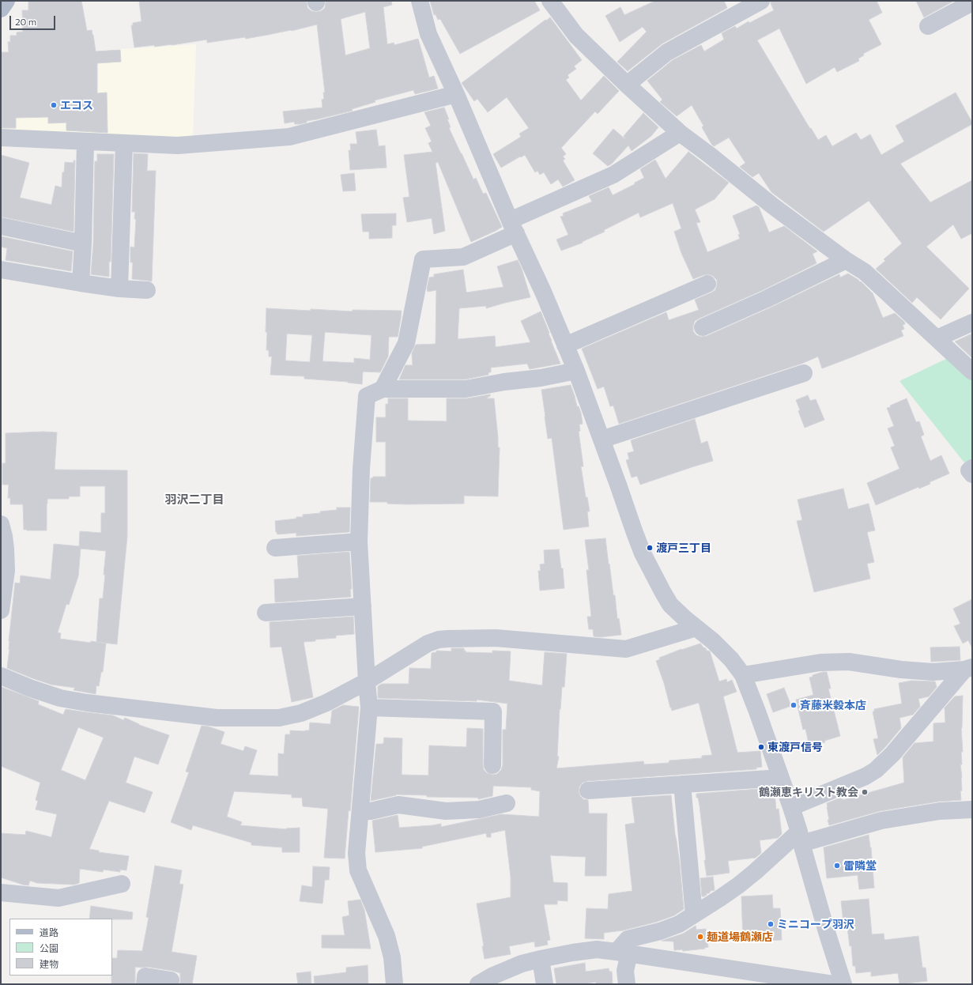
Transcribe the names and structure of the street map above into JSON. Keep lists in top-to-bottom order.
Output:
{
  "districts": ["羽沢二丁目"],
  "places": [
    "エコス",
    "渡戸三丁目",
    "斉藤米穀本店",
    "東渡戸信号",
    "鶴瀬恵キリスト教会",
    "雷隣堂",
    "ミニコープ羽沢",
    "麺道場鶴瀬店"
  ],
  "legend": ["道路", "公園", "建物"],
  "scale_bar": "20 m"
}
